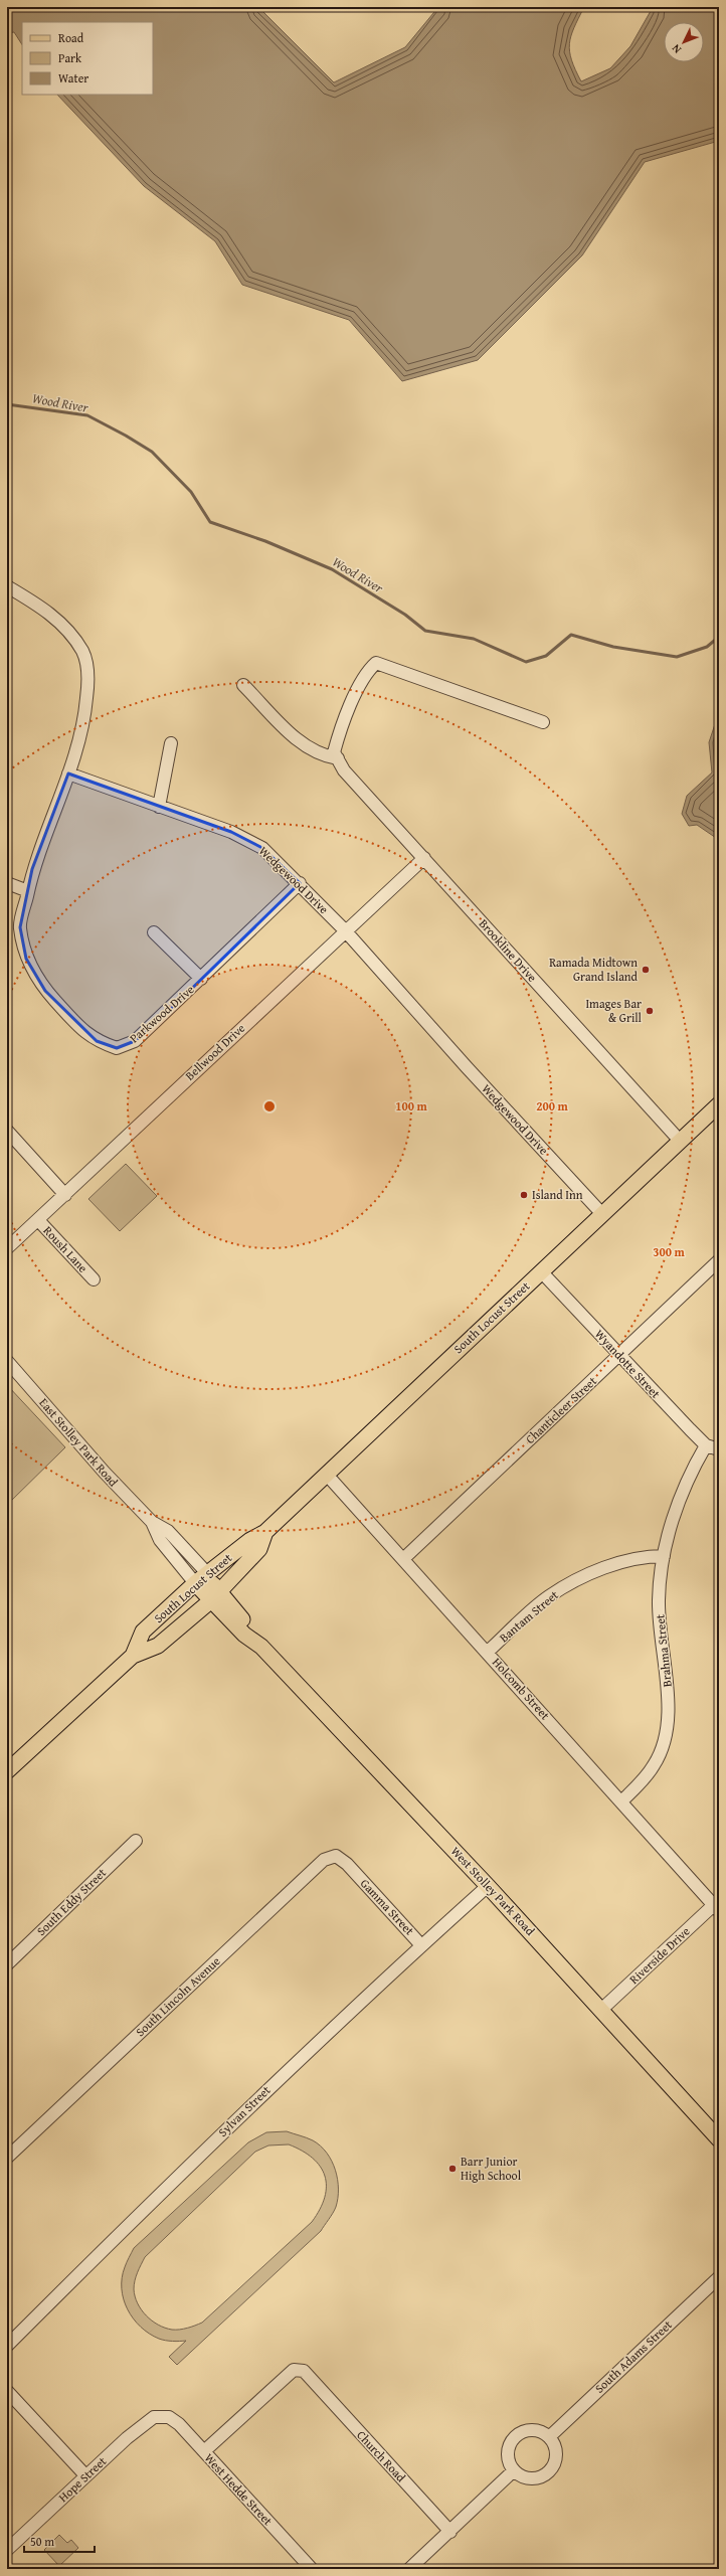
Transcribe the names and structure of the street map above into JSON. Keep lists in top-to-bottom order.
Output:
{
  "streets": {
    "main road": ["South Locust Street", "West Stolley Park Road"],
    "street": [
      "Wedgewood Drive",
      "Brookline Drive",
      "Parkwood Drive",
      "Bellwood Drive",
      "Roush Lane",
      "Wyandotte Street",
      "Chanticleer Street",
      "East Stolley Park Road",
      "Bantam Street",
      "Brahma Street",
      "Holcomb Street",
      "South Eddy Street",
      "Gamma Street",
      "Riverside Drive",
      "South Lincoln Avenue",
      "Sylvan Street",
      "South Adams Street",
      "Church Road",
      "Hope Street",
      "West Hedde Street"
    ]
  },
  "crossings": [
    ["Wedgewood Drive", "Parkwood Drive"],
    ["Wedgewood Drive", "Bellwood Drive"],
    ["Wedgewood Drive", "South Locust Street"],
    ["Brookline Drive", "Bellwood Drive"],
    ["Brookline Drive", "South Locust Street"],
    ["Bellwood Drive", "Roush Lane"],
    ["South Locust Street", "Wyandotte Street"],
    ["South Locust Street", "East Stolley Park Road"],
    ["South Locust Street", "Holcomb Street"],
    ["South Locust Street", "West Stolley Park Road"],
    ["Wyandotte Street", "Chanticleer Street"],
    ["Wyandotte Street", "Brahma Street"],
    ["Chanticleer Street", "Holcomb Street"],
    ["East Stolley Park Road", "West Stolley Park Road"],
    ["Bantam Street", "Brahma Street"],
    ["Bantam Street", "Holcomb Street"],
    ["Brahma Street", "Holcomb Street"],
    ["Holcomb Street", "Riverside Drive"],
    ["West Stolley Park Road", "Riverside Drive"],
    ["West Stolley Park Road", "Sylvan Street"],
    ["Gamma Street", "South Lincoln Avenue"],
    ["Gamma Street", "Sylvan Street"],
    ["Church Road", "West Hedde Street"],
    ["Hope Street", "West Hedde Street"]
  ],
  "water": ["Wood River"],
  "places": [
    "Ramada Midtown Grand Island",
    "Images Bar & Grill",
    "Island Inn",
    "Barr Junior High School"
  ],
  "legend": ["Road", "Park", "Water"],
  "scale_bar": "50 m",
  "north": "bottom left",
  "rings": ["100 m", "200 m", "300 m"]
}
